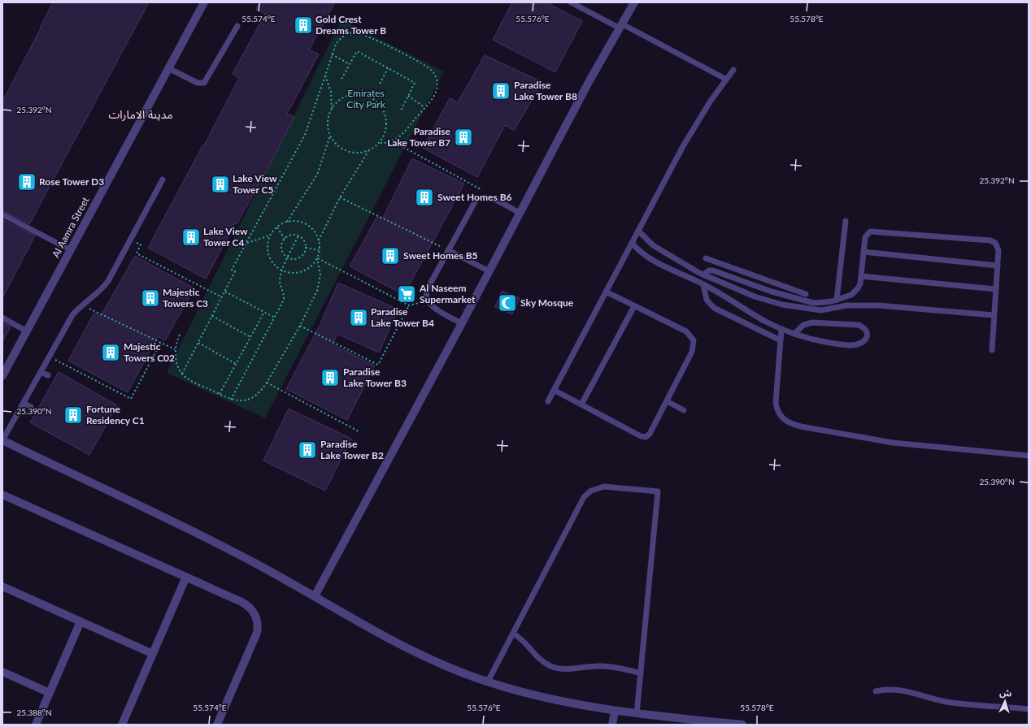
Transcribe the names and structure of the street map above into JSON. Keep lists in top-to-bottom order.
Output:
{
  "streets": {
    "street": ["Al Aamra Street"]
  },
  "districts": ["مدينة الامارات"],
  "parks": ["Emirates City Park"],
  "places": {
    "building": [
      "Gold Crest Dreams Tower B",
      "Paradise Lake Tower B8",
      "Paradise Lake Tower B7",
      "Rose Tower D3",
      "Lake View Tower C5",
      "Sweet Homes B6",
      "Lake View Tower C4",
      "Sweet Homes B5",
      "Majestic Towers C3",
      "Paradise Lake Tower B4",
      "Majestic Towers C02",
      "Paradise Lake Tower B3",
      "Fortune Residency C1",
      "Paradise Lake Tower B2"
    ],
    "supermarket": ["Al Naseem Supermarket"],
    "mosque": ["Sky Mosque"]
  },
  "north": "top",
  "coordinates": [
    "55.574°E",
    "55.576°E",
    "55.578°E",
    "25.392°N",
    "25.390°N",
    "25.388°N"
  ]
}
